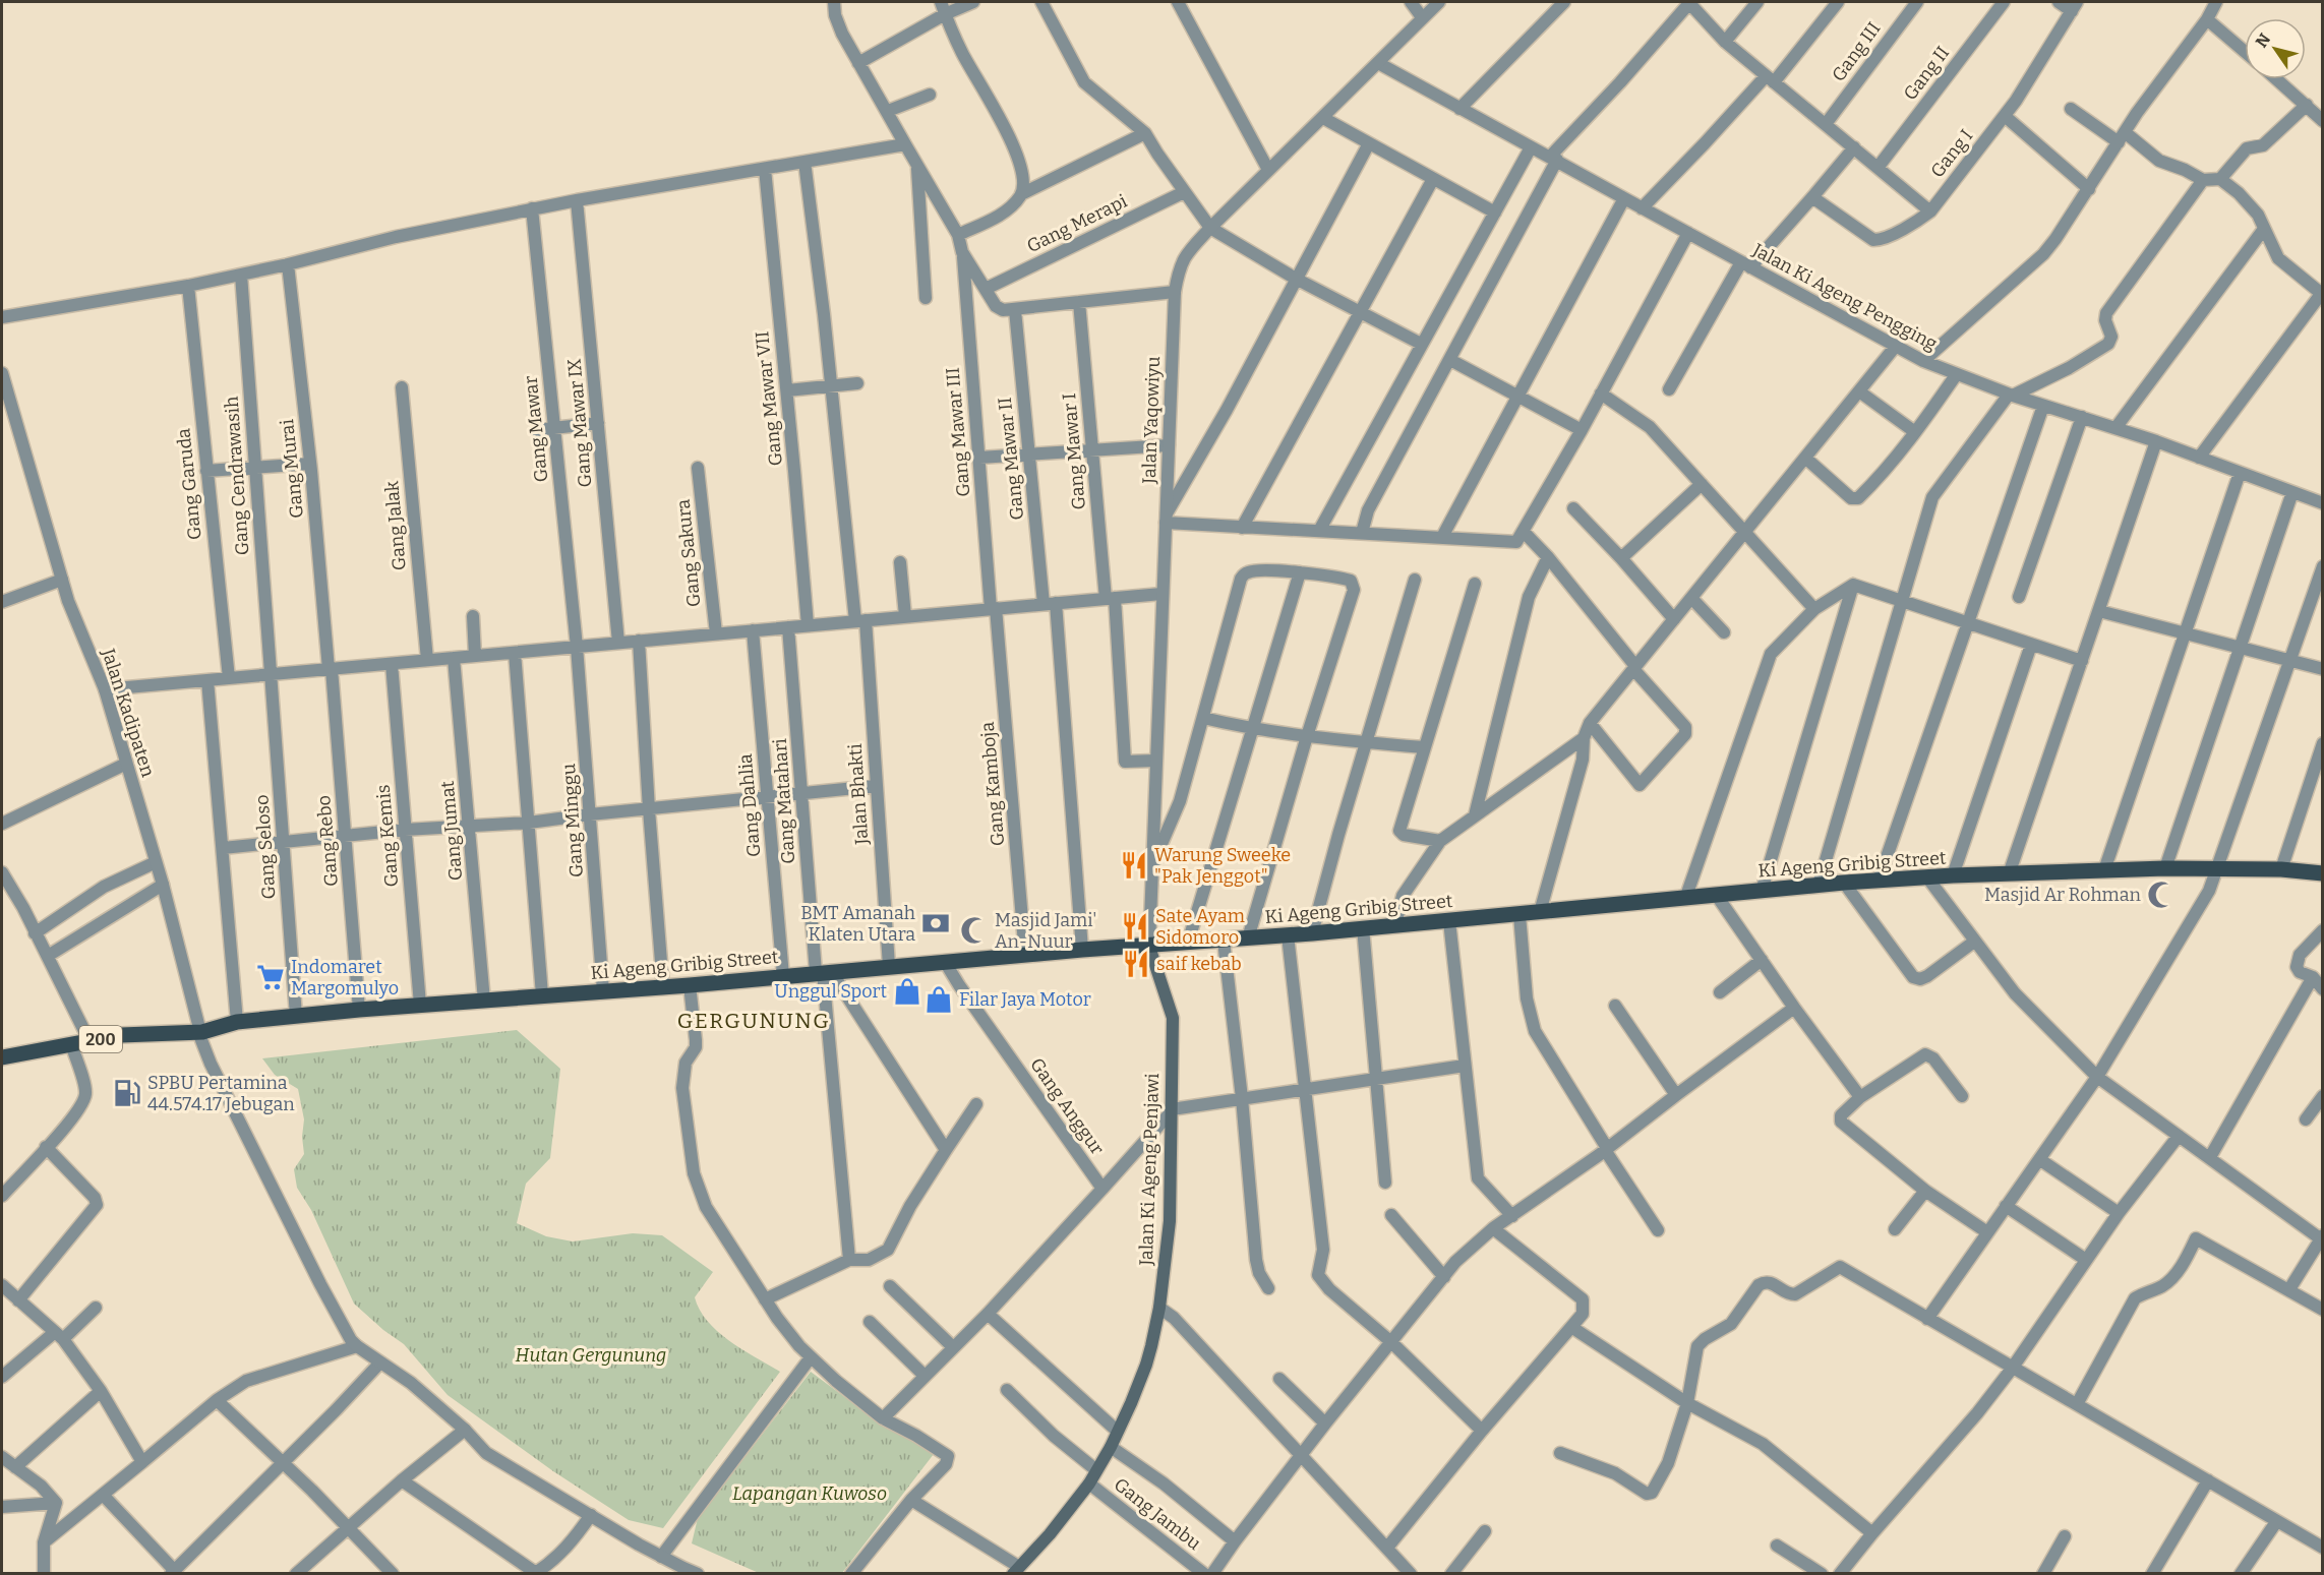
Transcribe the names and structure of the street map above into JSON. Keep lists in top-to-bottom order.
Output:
{
  "streets": {
    "main road": ["Ki Ageng Gribig Street", "200", "Jalan Ki Ageng Penjawi"],
    "street": [
      "Gang III",
      "Gang II",
      "Gang I",
      "Gang Merapi",
      "Jalan Ki Ageng Pengging",
      "Gang Mawar VII",
      "Jalan Yaqowiyu",
      "Gang Mawar IX",
      "Gang Mawar",
      "Gang Mawar III",
      "Gang Mawar I",
      "Gang Mawar II",
      "Gang Murai",
      "Gang Cendrawasih",
      "Gang Garuda",
      "Gang Jalak",
      "Gang Sakura",
      "Jalan Kadipaten",
      "Gang Kamboja",
      "Jalan Bhakti",
      "Gang Matahari",
      "Gang Dahlia",
      "Gang Minggu",
      "Gang Jumat",
      "Gang Kemis",
      "Gang Rebo",
      "Gang Seloso",
      "Gang Anggur",
      "Gang Jambu"
    ]
  },
  "crossings": [
    ["Jalan Ki Ageng Pengging", "Jalan Yaqowiyu"],
    ["Jalan Yaqowiyu", "Gang Mawar I"],
    ["Jalan Yaqowiyu", "Ki Ageng Gribig Street"],
    ["Jalan Yaqowiyu", "Jalan Ki Ageng Penjawi"],
    ["Gang Mawar", "Gang Minggu"],
    ["Gang Mawar III", "Gang Kamboja"],
    ["Gang Mawar II", "Ki Ageng Gribig Street"],
    ["Gang Murai", "Gang Rebo"],
    ["Gang Cendrawasih", "Gang Seloso"],
    ["Jalan Kadipaten", "Ki Ageng Gribig Street"],
    ["Gang Kamboja", "Ki Ageng Gribig Street"],
    ["Jalan Bhakti", "Ki Ageng Gribig Street"],
    ["Gang Matahari", "Ki Ageng Gribig Street"],
    ["Gang Dahlia", "Ki Ageng Gribig Street"],
    ["Gang Minggu", "Ki Ageng Gribig Street"],
    ["Gang Jumat", "Ki Ageng Gribig Street"],
    ["Gang Kemis", "Ki Ageng Gribig Street"],
    ["Gang Rebo", "Ki Ageng Gribig Street"],
    ["Gang Seloso", "Ki Ageng Gribig Street"],
    ["Ki Ageng Gribig Street", "Gang Anggur"],
    ["Ki Ageng Gribig Street", "Jalan Ki Ageng Penjawi"],
    ["Gang Anggur", "Jalan Ki Ageng Penjawi"],
    ["Jalan Ki Ageng Penjawi", "Gang Jambu"]
  ],
  "districts": ["GERGUNUNG"],
  "parks": ["Hutan Gergunung", "Lapangan Kuwoso"],
  "places": {
    "restaurant": ["Warung Sweeke \"Pak Jenggot\"", "Sate Ayam Sidomoro", "saif kebab"],
    "mosque": ["Masjid Ar Rohman", "Masjid Jami' An-Nuur"],
    "bank": ["BMT Amanah Klaten Utara"],
    "supermarket": ["Indomaret Margomulyo"],
    "shop": ["Unggul Sport", "Filar Jaya Motor"],
    "fuel station": ["SPBU Pertamina 44.574.17 Jebugan"]
  },
  "north": "top left"
}
